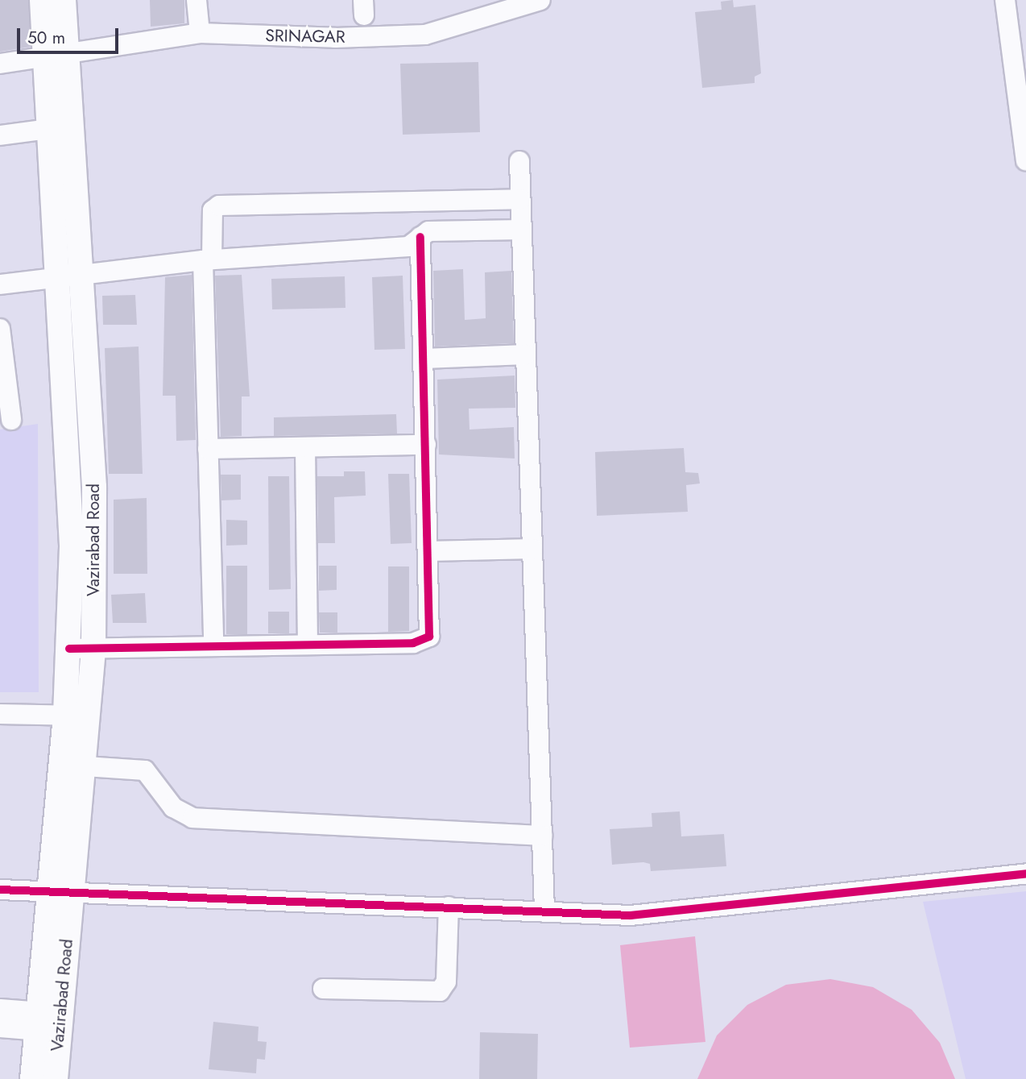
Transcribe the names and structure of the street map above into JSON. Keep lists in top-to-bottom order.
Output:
{
  "streets": {
    "main road": ["Vazirabad Road"],
    "street": ["SRINAGAR"]
  },
  "crossings": [
    ["SRINAGAR", "Vazirabad Road"]
  ],
  "scale_bar": "50 m"
}
